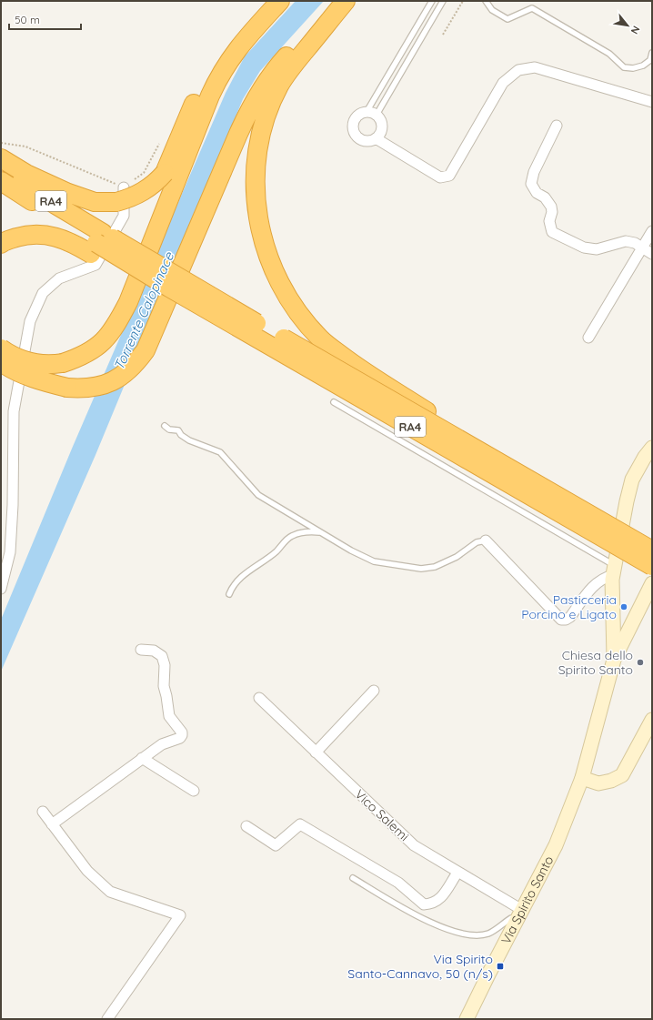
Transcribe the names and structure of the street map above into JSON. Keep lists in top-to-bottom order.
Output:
{
  "streets": {
    "highway": ["RA4"],
    "street": ["Vico Salemi", "Via Spirito Santo"]
  },
  "crossings": [
    ["Vico Salemi", "Via Spirito Santo"]
  ],
  "water": ["Torrente Calopinace"],
  "places": {
    "other": ["Pasticceria Porcino e Ligato", "Chiesa dello Spirito Santo"],
    "transit": ["Via Spirito Santo-Cannavo, 50 (n/s)"]
  },
  "scale_bar": "50 m",
  "north": "bottom right"
}
